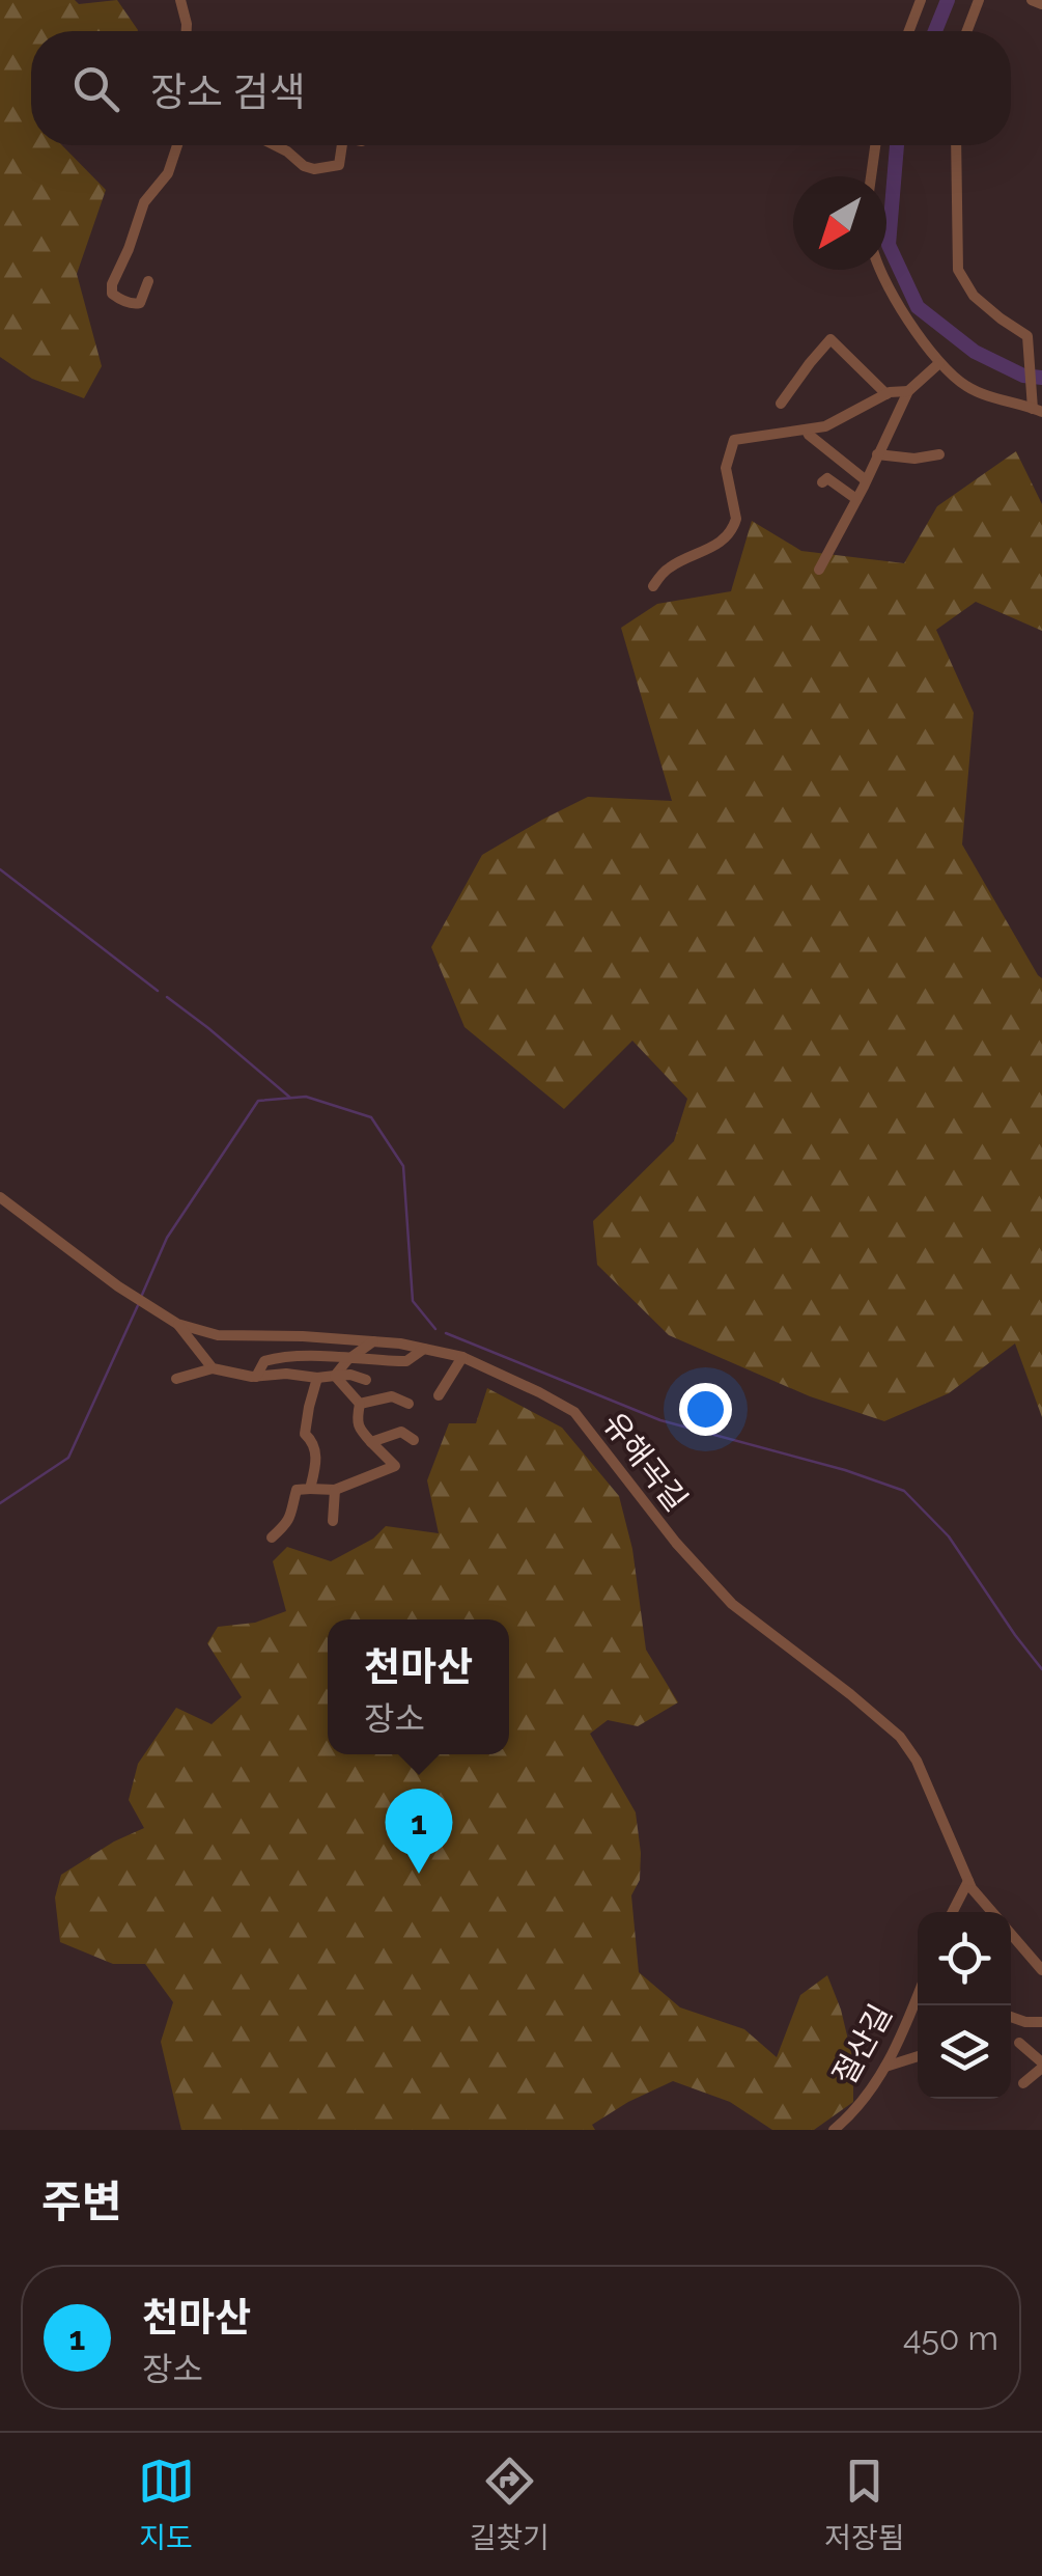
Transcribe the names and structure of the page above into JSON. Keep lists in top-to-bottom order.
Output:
{
  "streets": {
    "street": ["유해곡길", "절산길"]
  },
  "north": "bottom left",
  "page": {
    "search": "장소 검색",
    "popup": ["천마산", "장소"],
    "pins": "1",
    "heading": "주변",
    "list": [
      {
        "mark": "1",
        "name": "천마산",
        "note": "장소",
        "value": "450 m"
      }
    ],
    "nav": ["지도", "길찾기", "저장됨"]
  }
}
